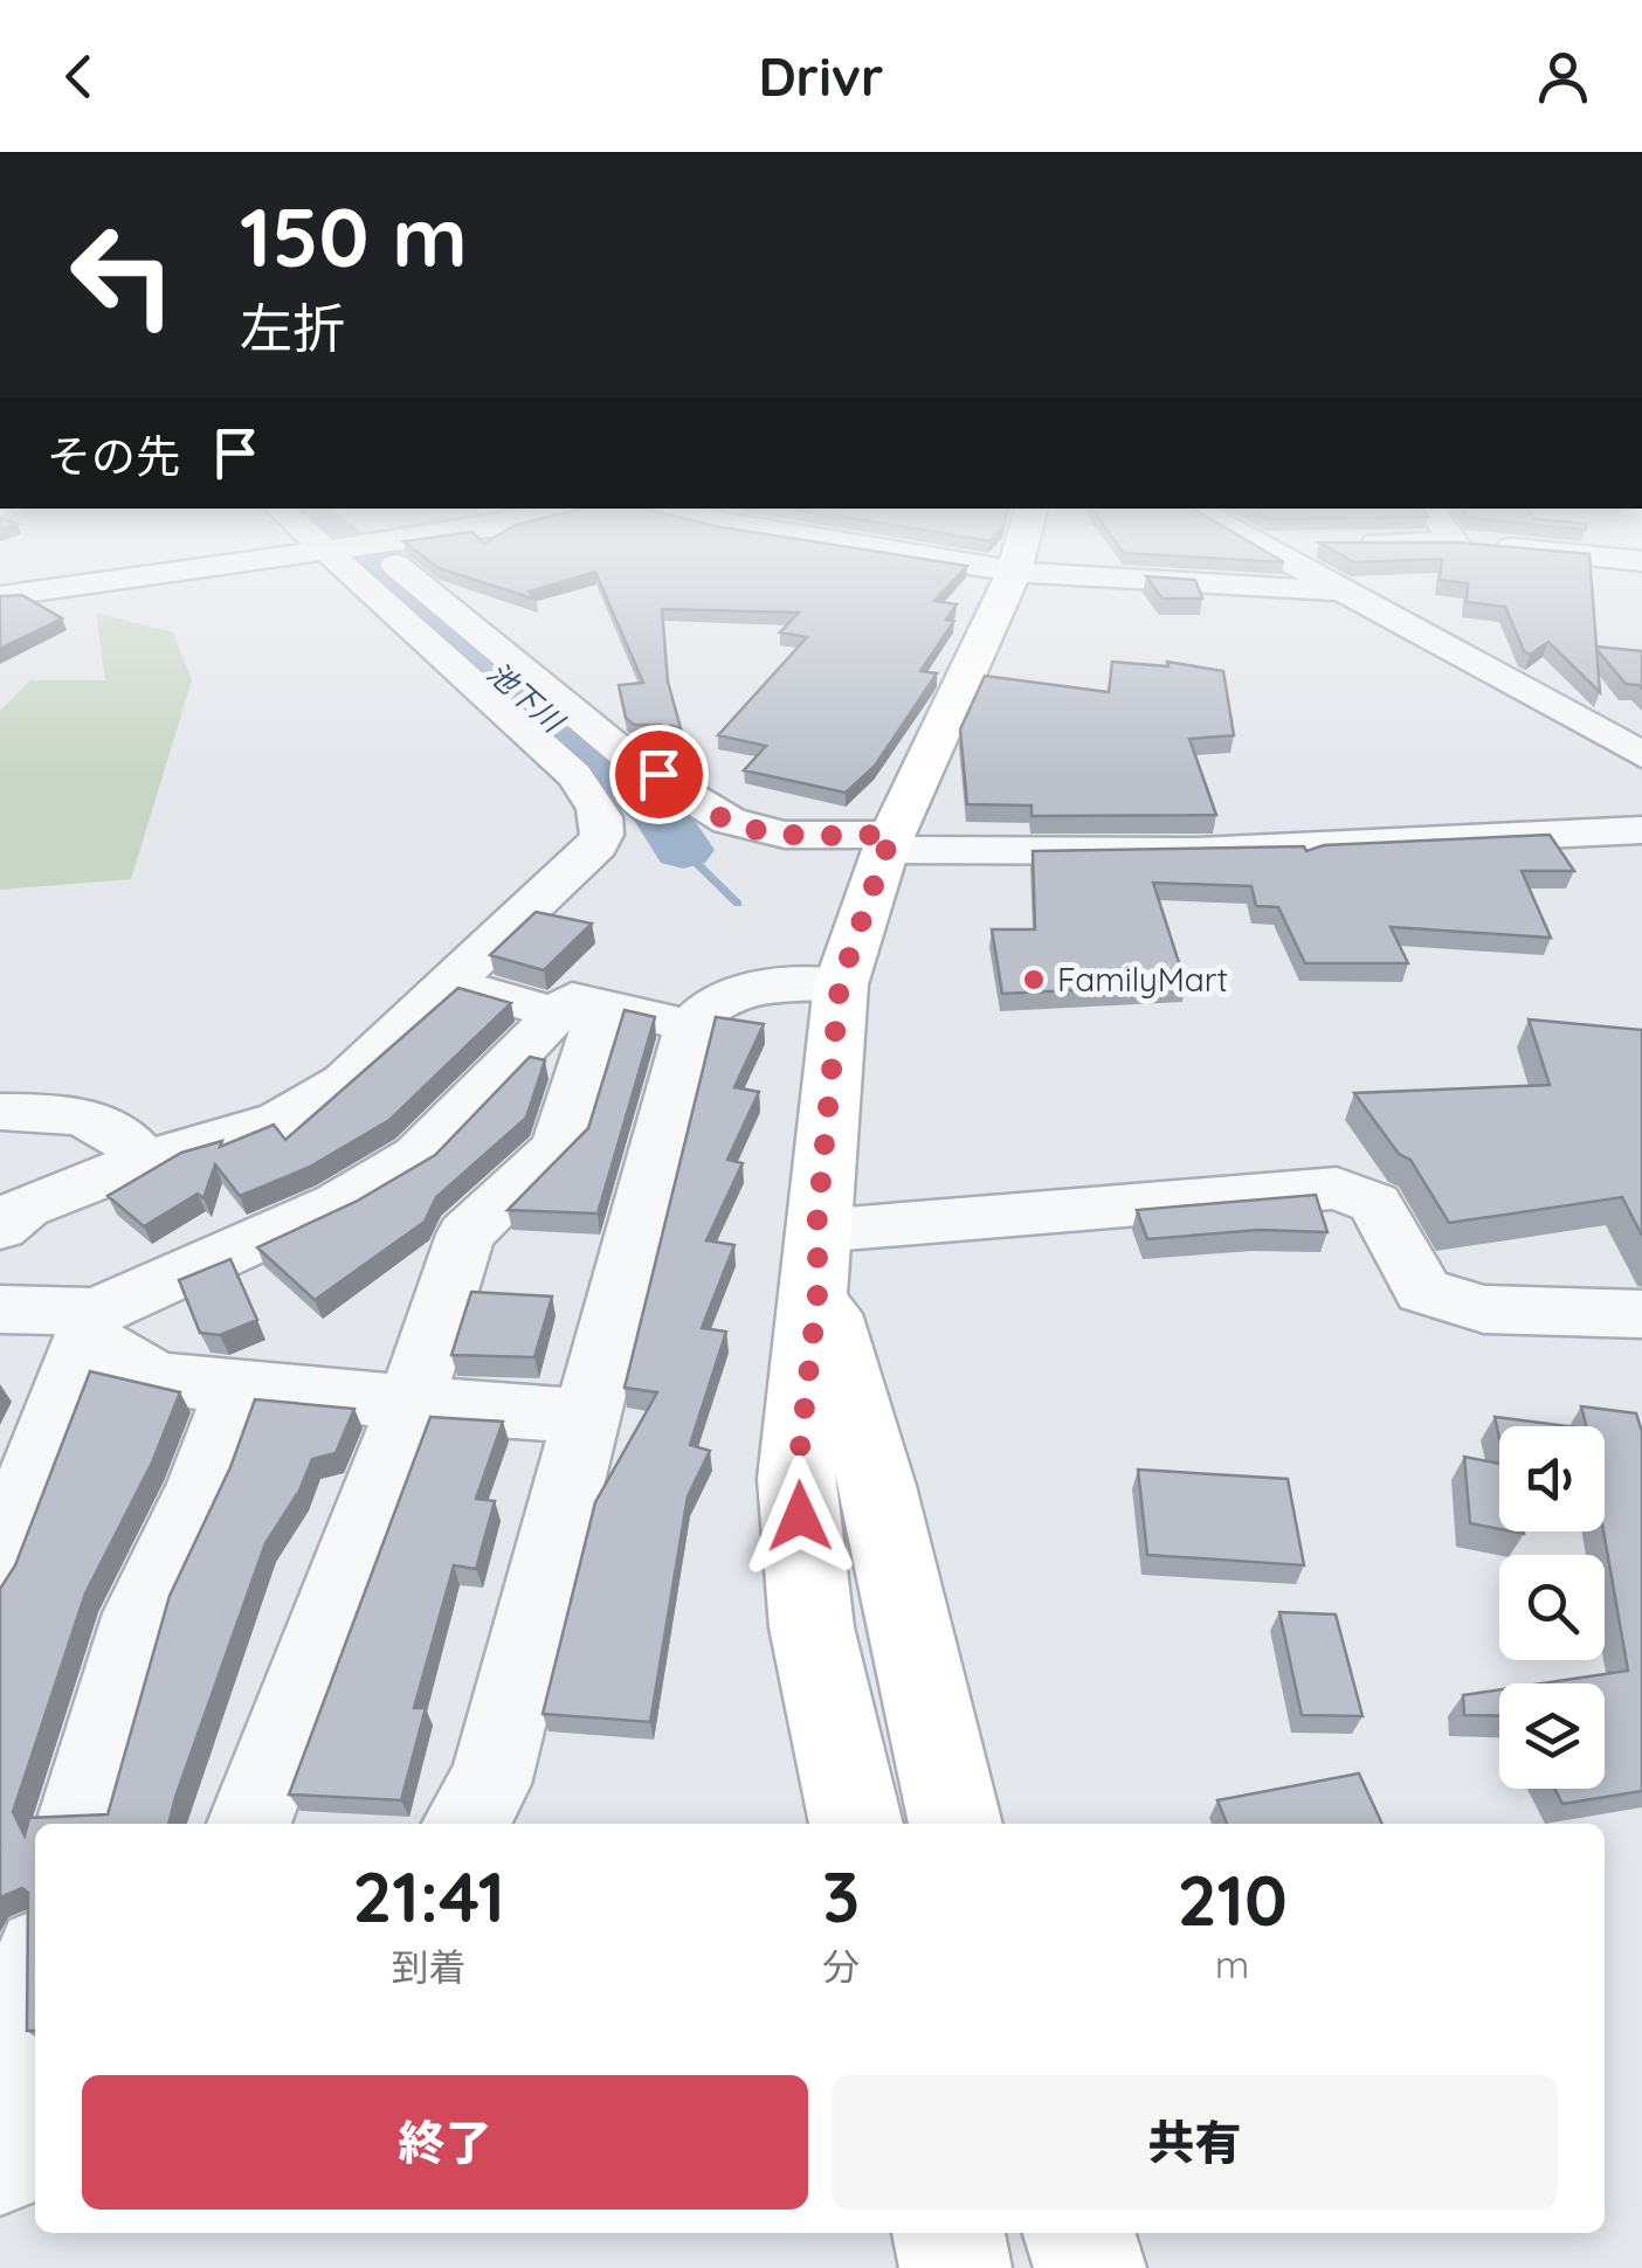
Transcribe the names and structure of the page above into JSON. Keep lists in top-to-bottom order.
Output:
{
  "water": ["池下川"],
  "places": ["FamilyMart"],
  "page": {
    "header": "Drivr",
    "turn": ["150 m", "左折"],
    "then": "その先",
    "eta": [
      "21:41",
      "到着",
      "3",
      "分",
      "210",
      "m"
    ],
    "buttons": ["終了", "共有"]
  }
}
